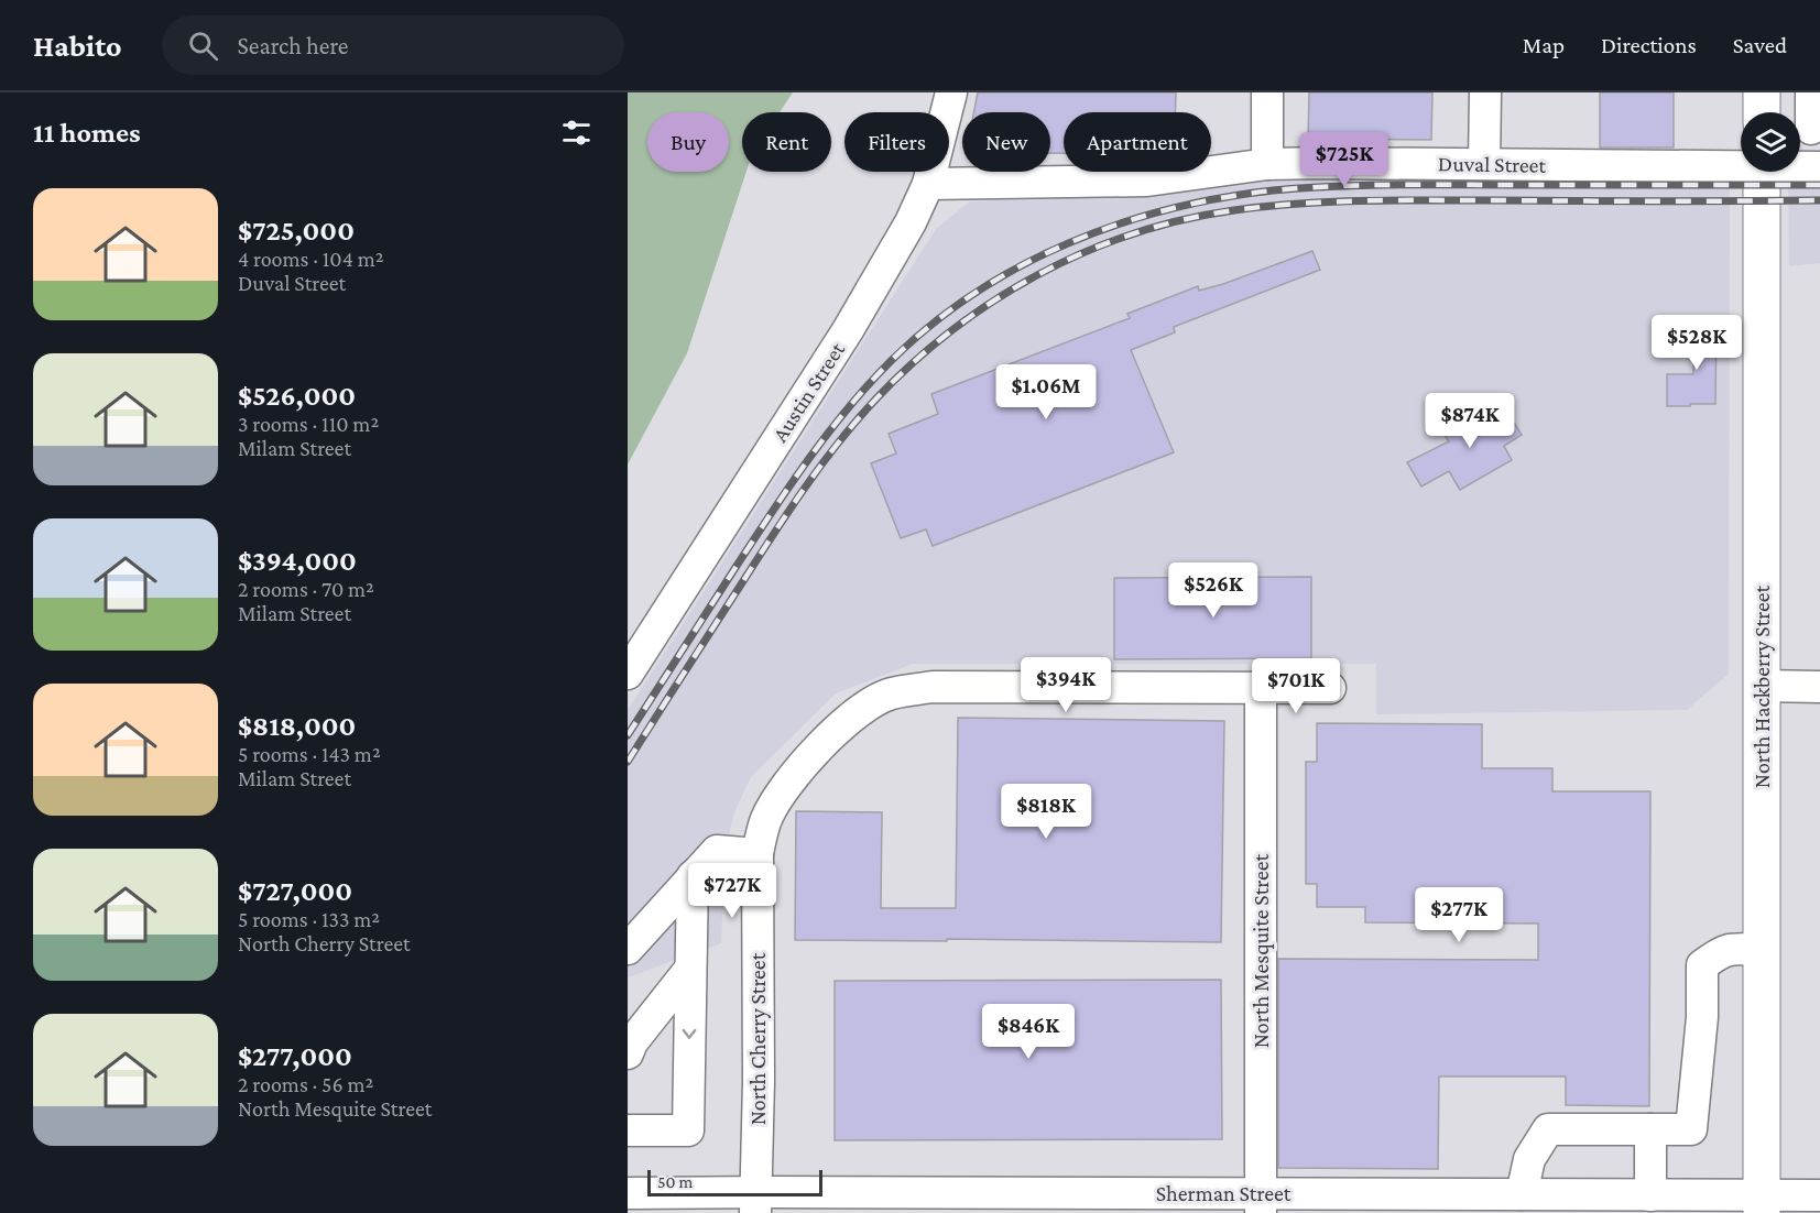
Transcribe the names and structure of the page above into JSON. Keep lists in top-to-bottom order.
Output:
{
  "streets": {
    "main road": ["North Hackberry Street"],
    "street": [
      "Duval Street",
      "Austin Street",
      "North Mesquite Street",
      "North Cherry Street",
      "Sherman Street"
    ]
  },
  "crossings": [
    ["Duval Street", "Austin Street"],
    ["North Hackberry Street", "Sherman Street"],
    ["North Mesquite Street", "North Cherry Street"],
    ["North Mesquite Street", "Sherman Street"],
    ["North Cherry Street", "Sherman Street"]
  ],
  "scale_bar": "50 m",
  "page": {
    "header": "Habito",
    "search": "Search here",
    "nav": ["Map", "Directions", "Saved"],
    "heading": "11 homes",
    "chip": [
      "Buy",
      "Rent",
      "Filters",
      "New",
      "Apartment"
    ],
    "price": [
      "$725K",
      "$528K",
      "$1.06M",
      "$874K",
      "$526K",
      "$394K",
      "$701K",
      "$818K",
      "$727K",
      "$277K",
      "$846K"
    ],
    "list": [
      {
        "name": "$725,000",
        "note": "4 rooms · 104 m² · Duval Street"
      },
      {
        "name": "$526,000",
        "note": "3 rooms · 110 m² · Milam Street"
      },
      {
        "name": "$394,000",
        "note": "2 rooms · 70 m² · Milam Street"
      },
      {
        "name": "$818,000",
        "note": "5 rooms · 143 m² · Milam Street"
      },
      {
        "name": "$727,000",
        "note": "5 rooms · 133 m² · North Cherry Street"
      },
      {
        "name": "$277,000",
        "note": "2 rooms · 56 m² · North Mesquite Street"
      }
    ],
    "scale": "50 m"
  }
}
